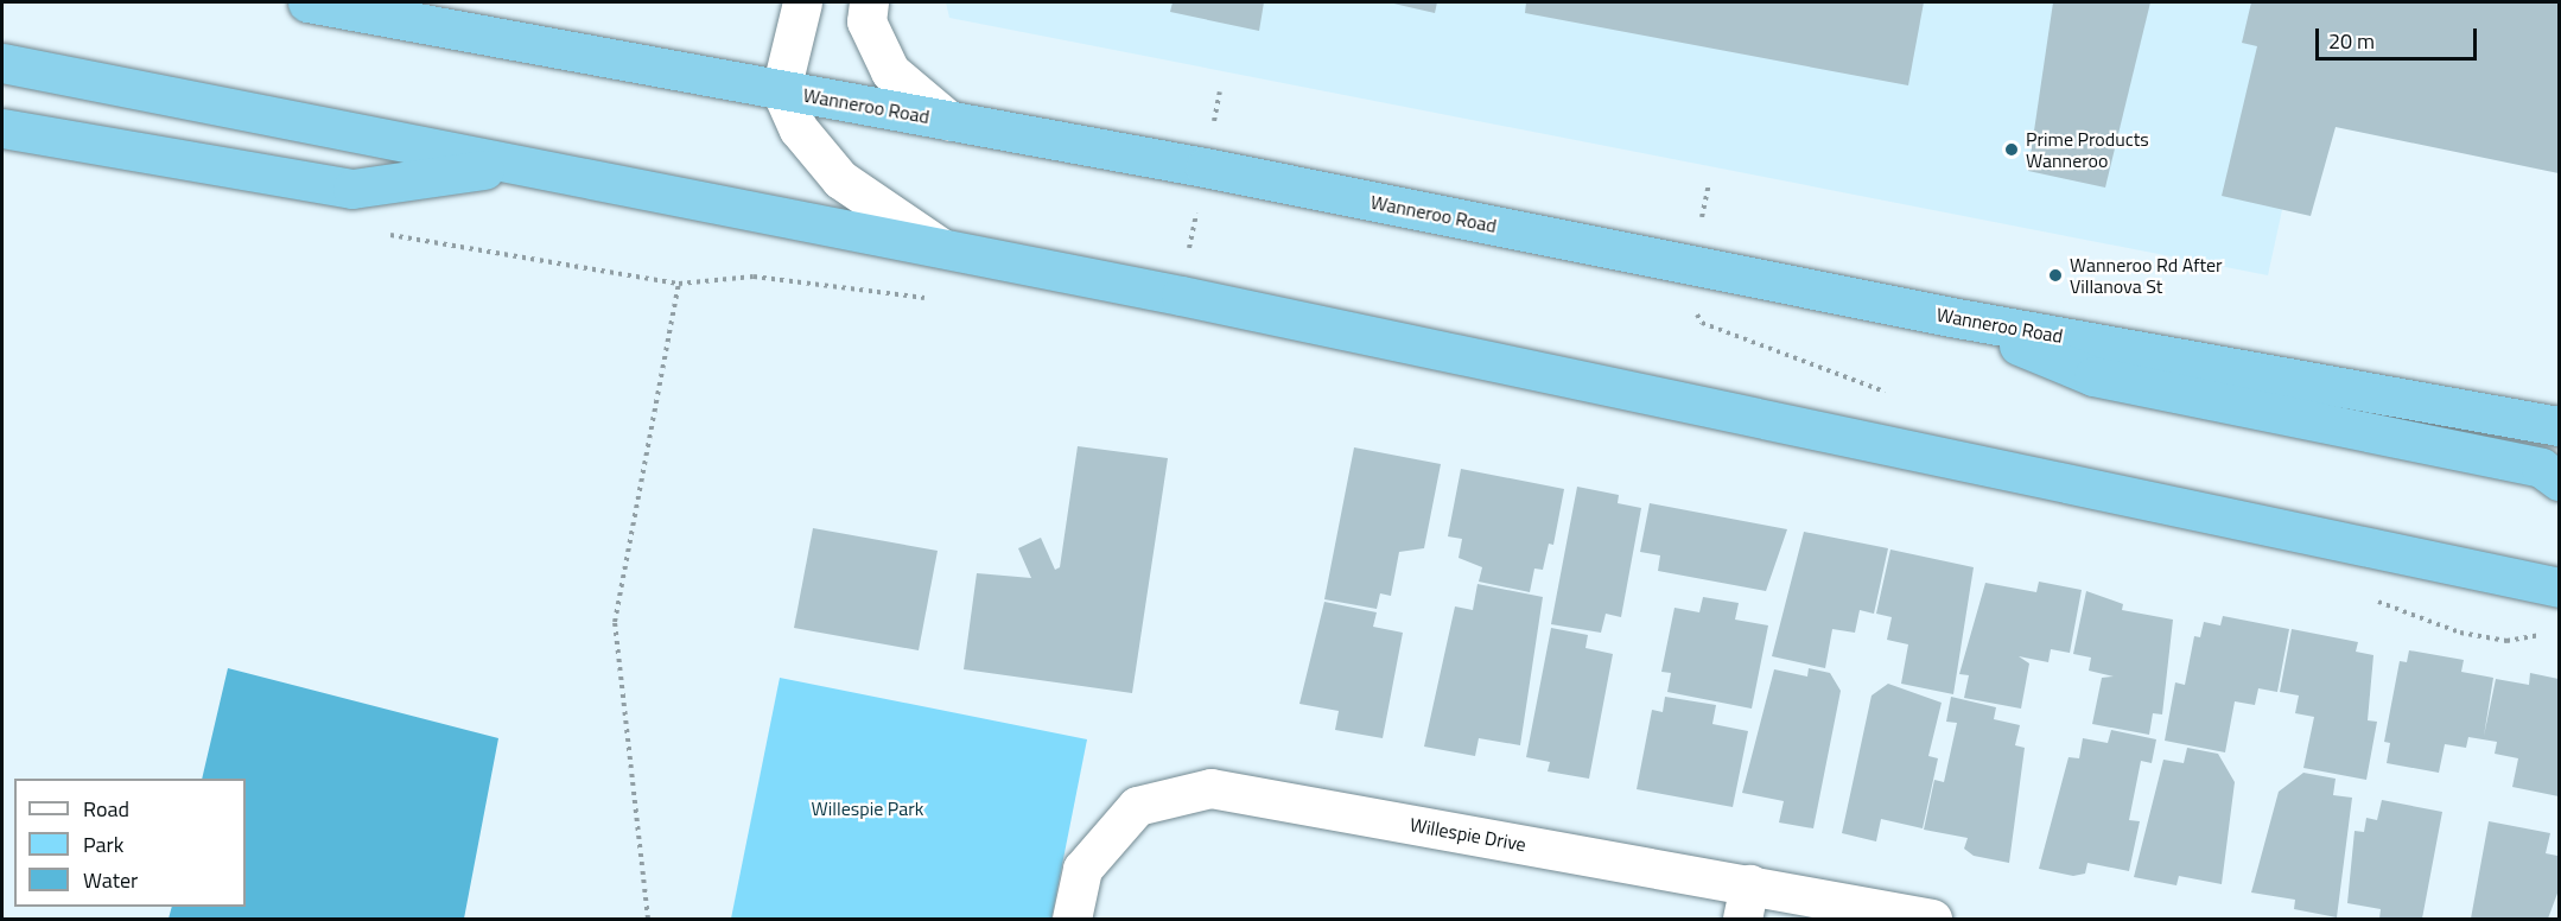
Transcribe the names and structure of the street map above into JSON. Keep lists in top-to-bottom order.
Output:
{
  "streets": {
    "highway": ["Wanneroo Road"],
    "street": ["Willespie Drive"]
  },
  "parks": ["Willespie Park"],
  "places": ["Prime Products Wanneroo", "Wanneroo Rd After Villanova St"],
  "legend": ["Road", "Park", "Water"],
  "scale_bar": "20 m"
}
